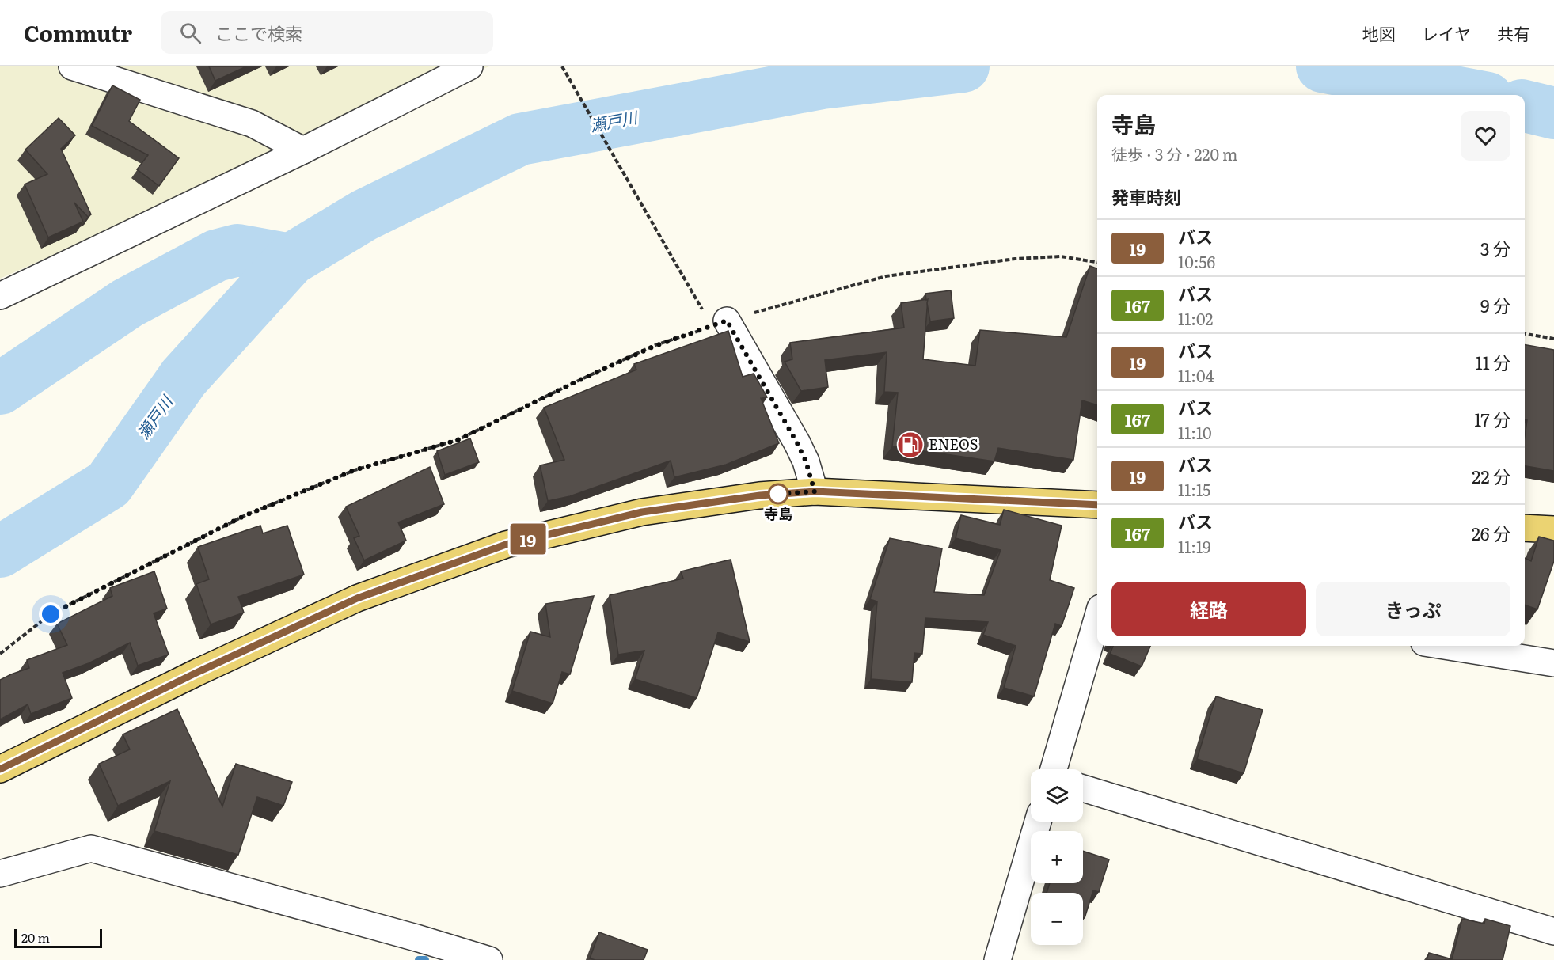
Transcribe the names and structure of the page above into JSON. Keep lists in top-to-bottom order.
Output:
{
  "water": ["瀬戸川"],
  "places": {
    "fuel station": ["ENEOS"],
    "other": ["寺島"]
  },
  "lines": ["bus line 19"],
  "scale_bar": "20 m",
  "page": {
    "header": "Commutr",
    "search": "ここで検索",
    "nav": ["地図", "レイヤ", "共有"],
    "on_map": "19",
    "heading": [
      ["寺島", "徒歩 · 3 分 · 220 m"],
      "発車時刻"
    ],
    "list": [
      {
        "mark": "19",
        "name": "バス",
        "note": "10:56",
        "value": "3 分"
      },
      {
        "mark": "167",
        "name": "バス",
        "note": "11:02",
        "value": "9 分"
      },
      {
        "mark": "19",
        "name": "バス",
        "note": "11:04",
        "value": "11 分"
      },
      {
        "mark": "167",
        "name": "バス",
        "note": "11:10",
        "value": "17 分"
      },
      {
        "mark": "19",
        "name": "バス",
        "note": "11:15",
        "value": "22 分"
      },
      {
        "mark": "167",
        "name": "バス",
        "note": "11:19",
        "value": "26 分"
      }
    ],
    "buttons": ["経路", "きっぷ"],
    "map_buttons": ["+", "−"],
    "scale": "20 m"
  }
}
